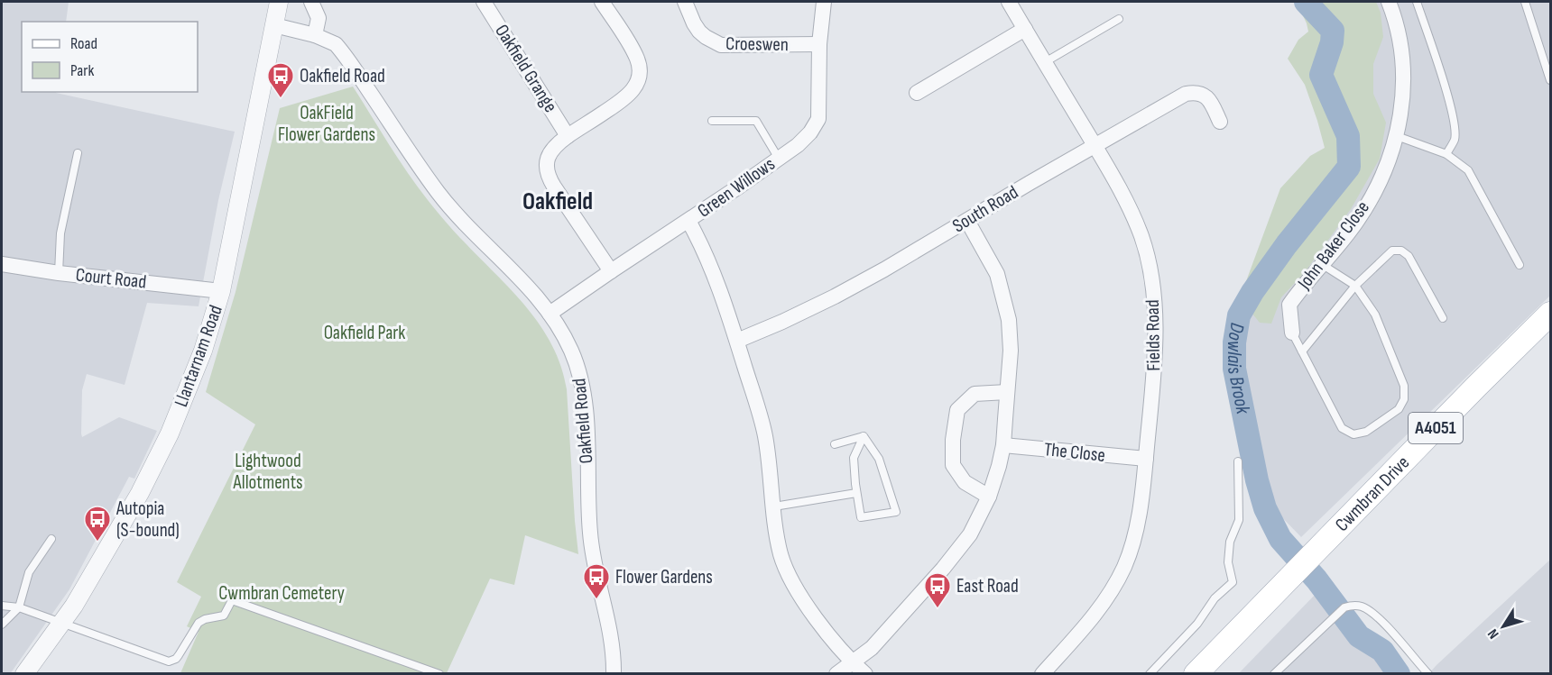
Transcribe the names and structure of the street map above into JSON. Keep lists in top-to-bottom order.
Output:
{
  "streets": {
    "main road": ["A4051", "Cwmbran Drive"],
    "street": [
      "Croeswen",
      "Oakfield Grange",
      "Green Willows",
      "South Road",
      "John Baker Close",
      "Court Road",
      "Fields Road",
      "Llantarnam Road",
      "Oakfield Road",
      "The Close"
    ]
  },
  "crossings": [
    ["Croeswen", "Green Willows"],
    ["Green Willows", "Oakfield Road"],
    ["South Road", "Fields Road"],
    ["Court Road", "Llantarnam Road"],
    ["Fields Road", "The Close"],
    ["Llantarnam Road", "Oakfield Road"]
  ],
  "districts": ["Oakfield"],
  "water": ["Dowlais Brook"],
  "parks": [
    "OakField Flower Gardens",
    "Oakfield Park",
    "Lightwood Allotments",
    "Cwmbran Cemetery"
  ],
  "places": {
    "bus stop": [
      "Oakfield Road",
      "Autopia (S-bound)",
      "Flower Gardens",
      "East Road"
    ]
  },
  "legend": ["Road", "Park"],
  "north": "bottom left"
}
